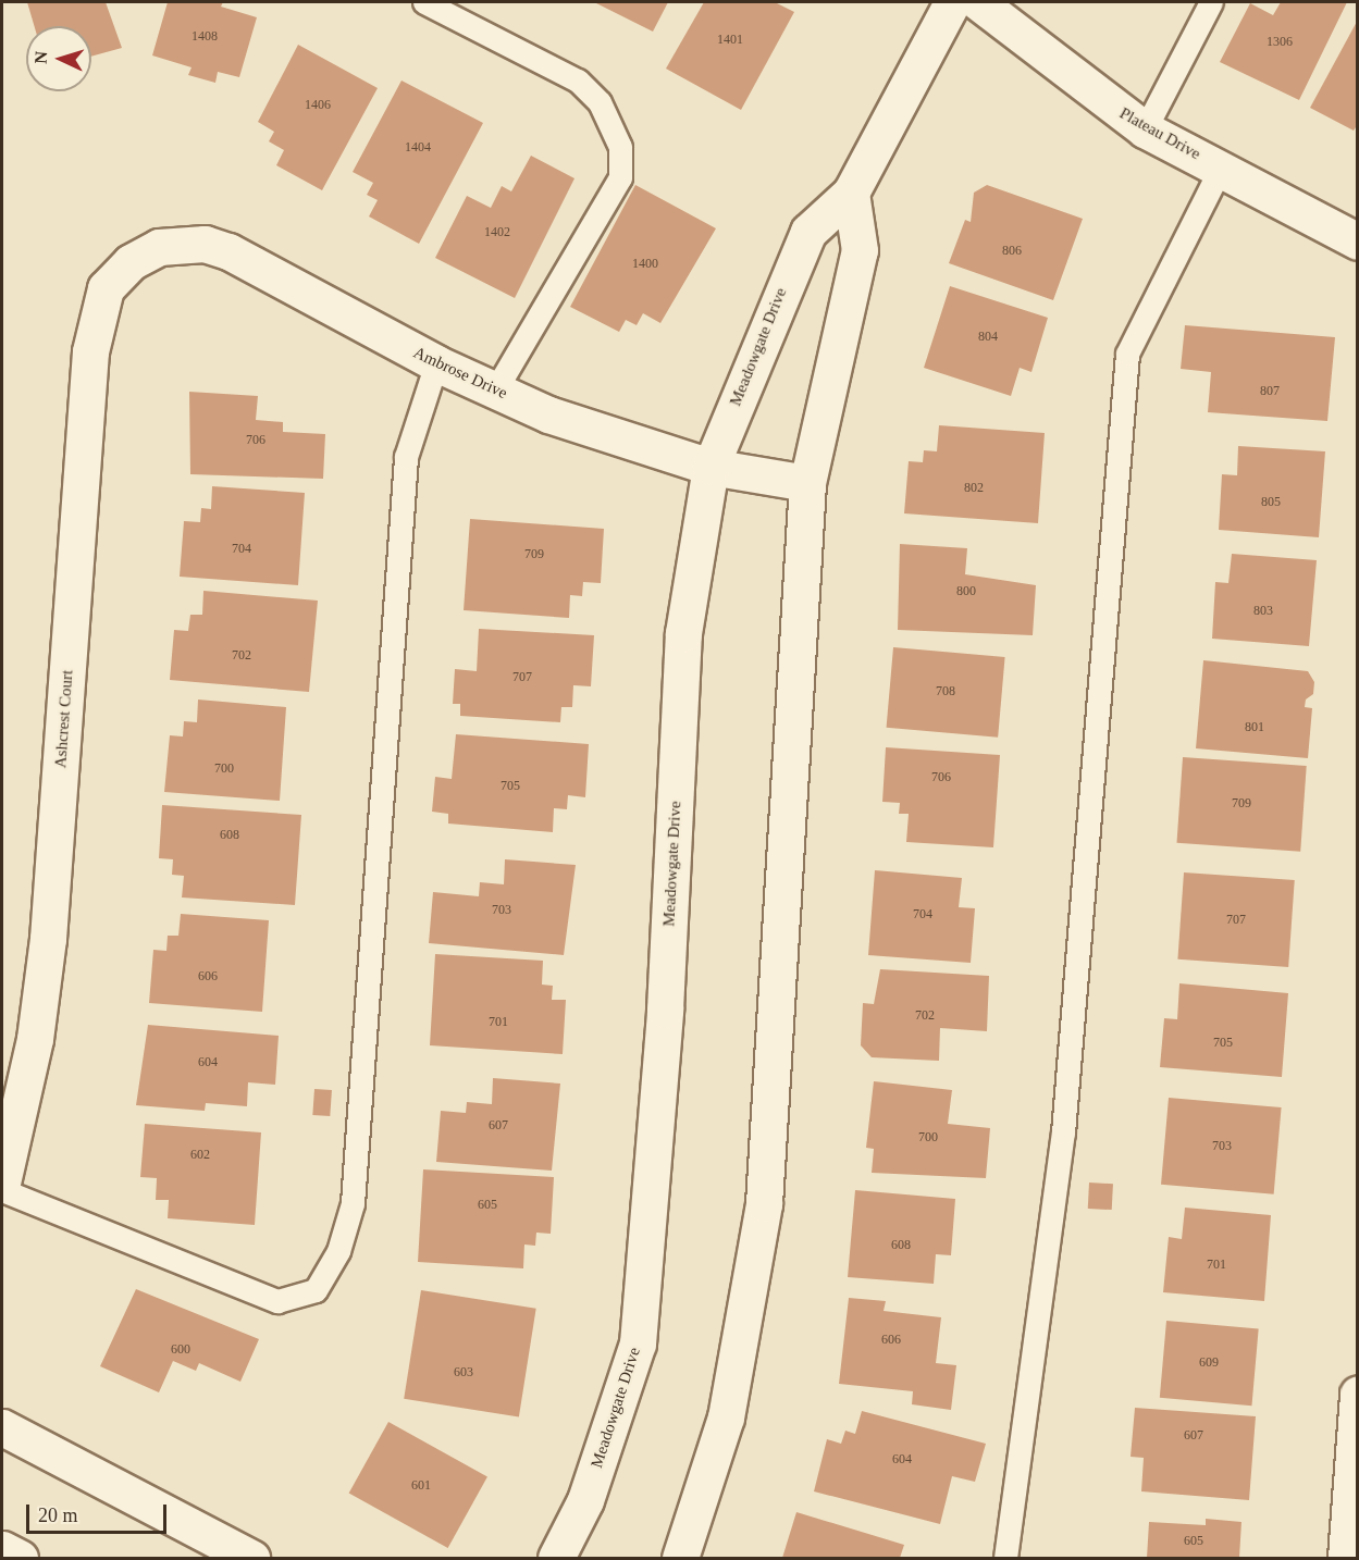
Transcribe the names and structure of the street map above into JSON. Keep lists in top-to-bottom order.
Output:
{
  "streets": {
    "street": [
      "Plateau Drive",
      "Meadowgate Drive",
      "Ambrose Drive",
      "Ashcrest Court"
    ]
  },
  "crossings": [
    ["Meadowgate Drive", "Ambrose Drive"],
    ["Ambrose Drive", "Ashcrest Court"]
  ],
  "house_numbers": [
    "1408",
    "1401",
    "1306",
    "1406",
    "1404",
    "1402",
    "806",
    "1400",
    "804",
    "807",
    "706",
    "802",
    "805",
    "704",
    "709",
    "800",
    "803",
    "702",
    "707",
    "708",
    "801",
    "700",
    "706",
    "705",
    "709",
    "608",
    "703",
    "704",
    "707",
    "606",
    "702",
    "701",
    "705",
    "604",
    "607",
    "700",
    "703",
    "602",
    "605",
    "608",
    "701",
    "606",
    "600",
    "609",
    "603",
    "607",
    "604",
    "601",
    "605"
  ],
  "scale_bar": "20 m",
  "north": "left"
}
